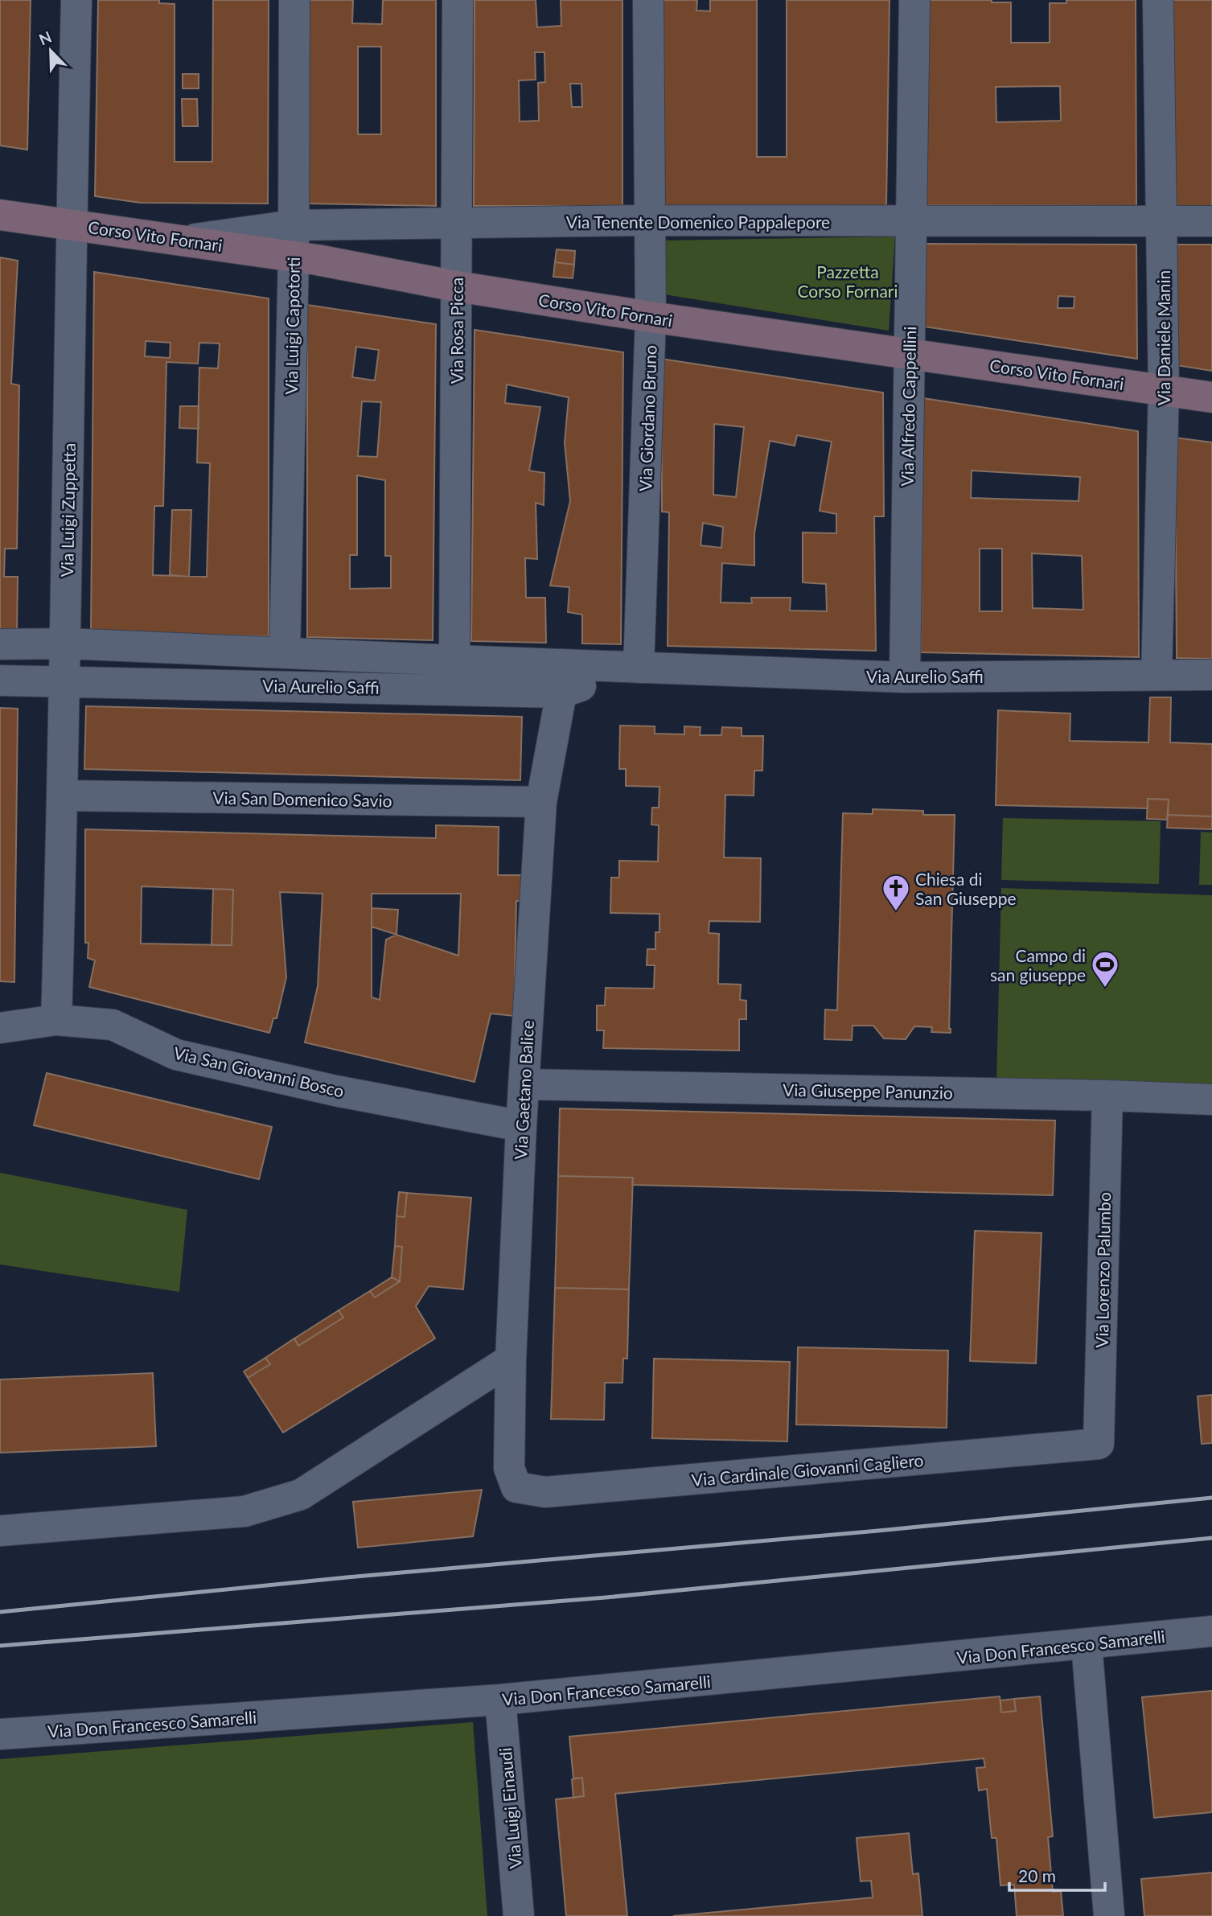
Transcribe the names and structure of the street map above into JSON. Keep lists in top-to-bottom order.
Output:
{
  "streets": {
    "street": [
      "Via Tenente Domenico Pappalepore",
      "Corso Vito Fornari",
      "Via Luigi Capotorti",
      "Via Rosa Picca",
      "Via Daniele Manin",
      "Via Alfredo Cappellini",
      "Via Giordano Bruno",
      "Via Luigi Zuppetta",
      "Via Aurelio Saffi",
      "Via San Domenico Savio",
      "Via San Giovanni Bosco",
      "Via Gaetano Balice",
      "Via Giuseppe Panunzio",
      "Via Lorenzo Palumbo",
      "Via Cardinale Giovanni Cagliero",
      "Via Don Francesco Samarelli",
      "Via Luigi Einaudi"
    ]
  },
  "crossings": [
    ["Via Tenente Domenico Pappalepore", "Corso Vito Fornari"],
    ["Via Tenente Domenico Pappalepore", "Via Luigi Capotorti"],
    ["Via Tenente Domenico Pappalepore", "Via Rosa Picca"],
    ["Via Tenente Domenico Pappalepore", "Via Daniele Manin"],
    ["Via Tenente Domenico Pappalepore", "Via Alfredo Cappellini"],
    ["Via Tenente Domenico Pappalepore", "Via Giordano Bruno"],
    ["Corso Vito Fornari", "Via Luigi Capotorti"],
    ["Corso Vito Fornari", "Via Rosa Picca"],
    ["Corso Vito Fornari", "Via Daniele Manin"],
    ["Corso Vito Fornari", "Via Alfredo Cappellini"],
    ["Corso Vito Fornari", "Via Giordano Bruno"],
    ["Corso Vito Fornari", "Via Luigi Zuppetta"],
    ["Via Luigi Capotorti", "Via Aurelio Saffi"],
    ["Via Rosa Picca", "Via Aurelio Saffi"],
    ["Via Daniele Manin", "Via Aurelio Saffi"],
    ["Via Alfredo Cappellini", "Via Aurelio Saffi"],
    ["Via Giordano Bruno", "Via Aurelio Saffi"],
    ["Via Luigi Zuppetta", "Via Aurelio Saffi"],
    ["Via Luigi Zuppetta", "Via San Domenico Savio"],
    ["Via Luigi Zuppetta", "Via San Giovanni Bosco"],
    ["Via Aurelio Saffi", "Via Gaetano Balice"],
    ["Via San Domenico Savio", "Via Gaetano Balice"],
    ["Via San Giovanni Bosco", "Via Gaetano Balice"],
    ["Via Gaetano Balice", "Via Giuseppe Panunzio"],
    ["Via Gaetano Balice", "Via Cardinale Giovanni Cagliero"],
    ["Via Giuseppe Panunzio", "Via Lorenzo Palumbo"],
    ["Via Lorenzo Palumbo", "Via Cardinale Giovanni Cagliero"],
    ["Via Don Francesco Samarelli", "Via Luigi Einaudi"]
  ],
  "parks": ["Pazzetta Corso Fornari"],
  "places": {
    "church": ["Chiesa di San Giuseppe"],
    "sports": ["Campo di san giuseppe"]
  },
  "scale_bar": "20 m",
  "north": "top left"
}
